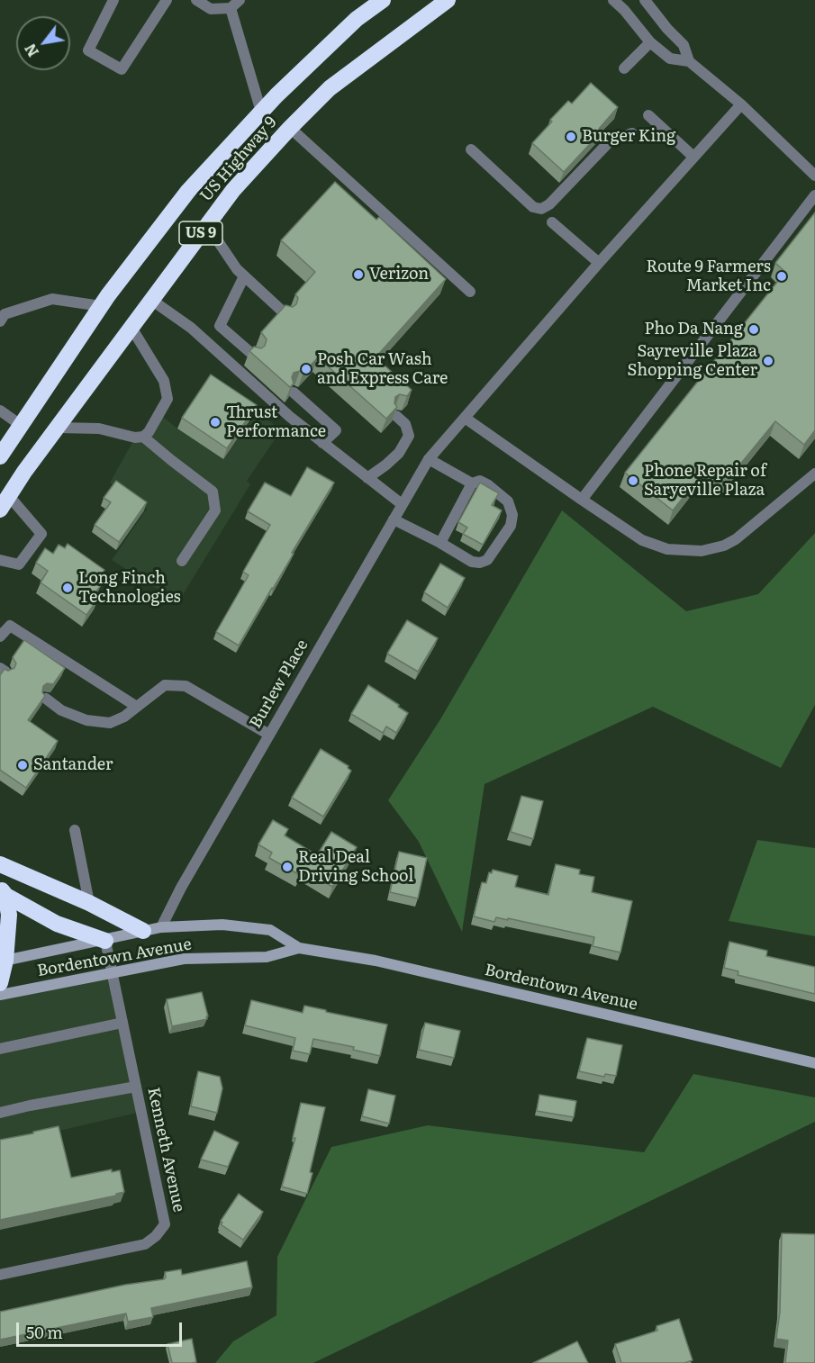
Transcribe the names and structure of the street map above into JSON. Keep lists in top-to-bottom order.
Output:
{
  "streets": {
    "highway": ["US Highway 9", "US 9"],
    "street": ["Burlew Place", "Bordentown Avenue", "Kenneth Avenue"]
  },
  "crossings": [
    ["Burlew Place", "Bordentown Avenue"],
    ["Bordentown Avenue", "Kenneth Avenue"]
  ],
  "places": [
    "Burger King",
    "Verizon",
    "Route 9 Farmers Market Inc",
    "Pho Da Nang",
    "Sayreville Plaza Shopping Center",
    "Posh Car Wash and Express Care",
    "Thrust Performance",
    "Phone Repair of Saryeville Plaza",
    "Long Finch Technologies",
    "Santander",
    "Real Deal Driving School"
  ],
  "scale_bar": "50 m",
  "north": "bottom left"
}
